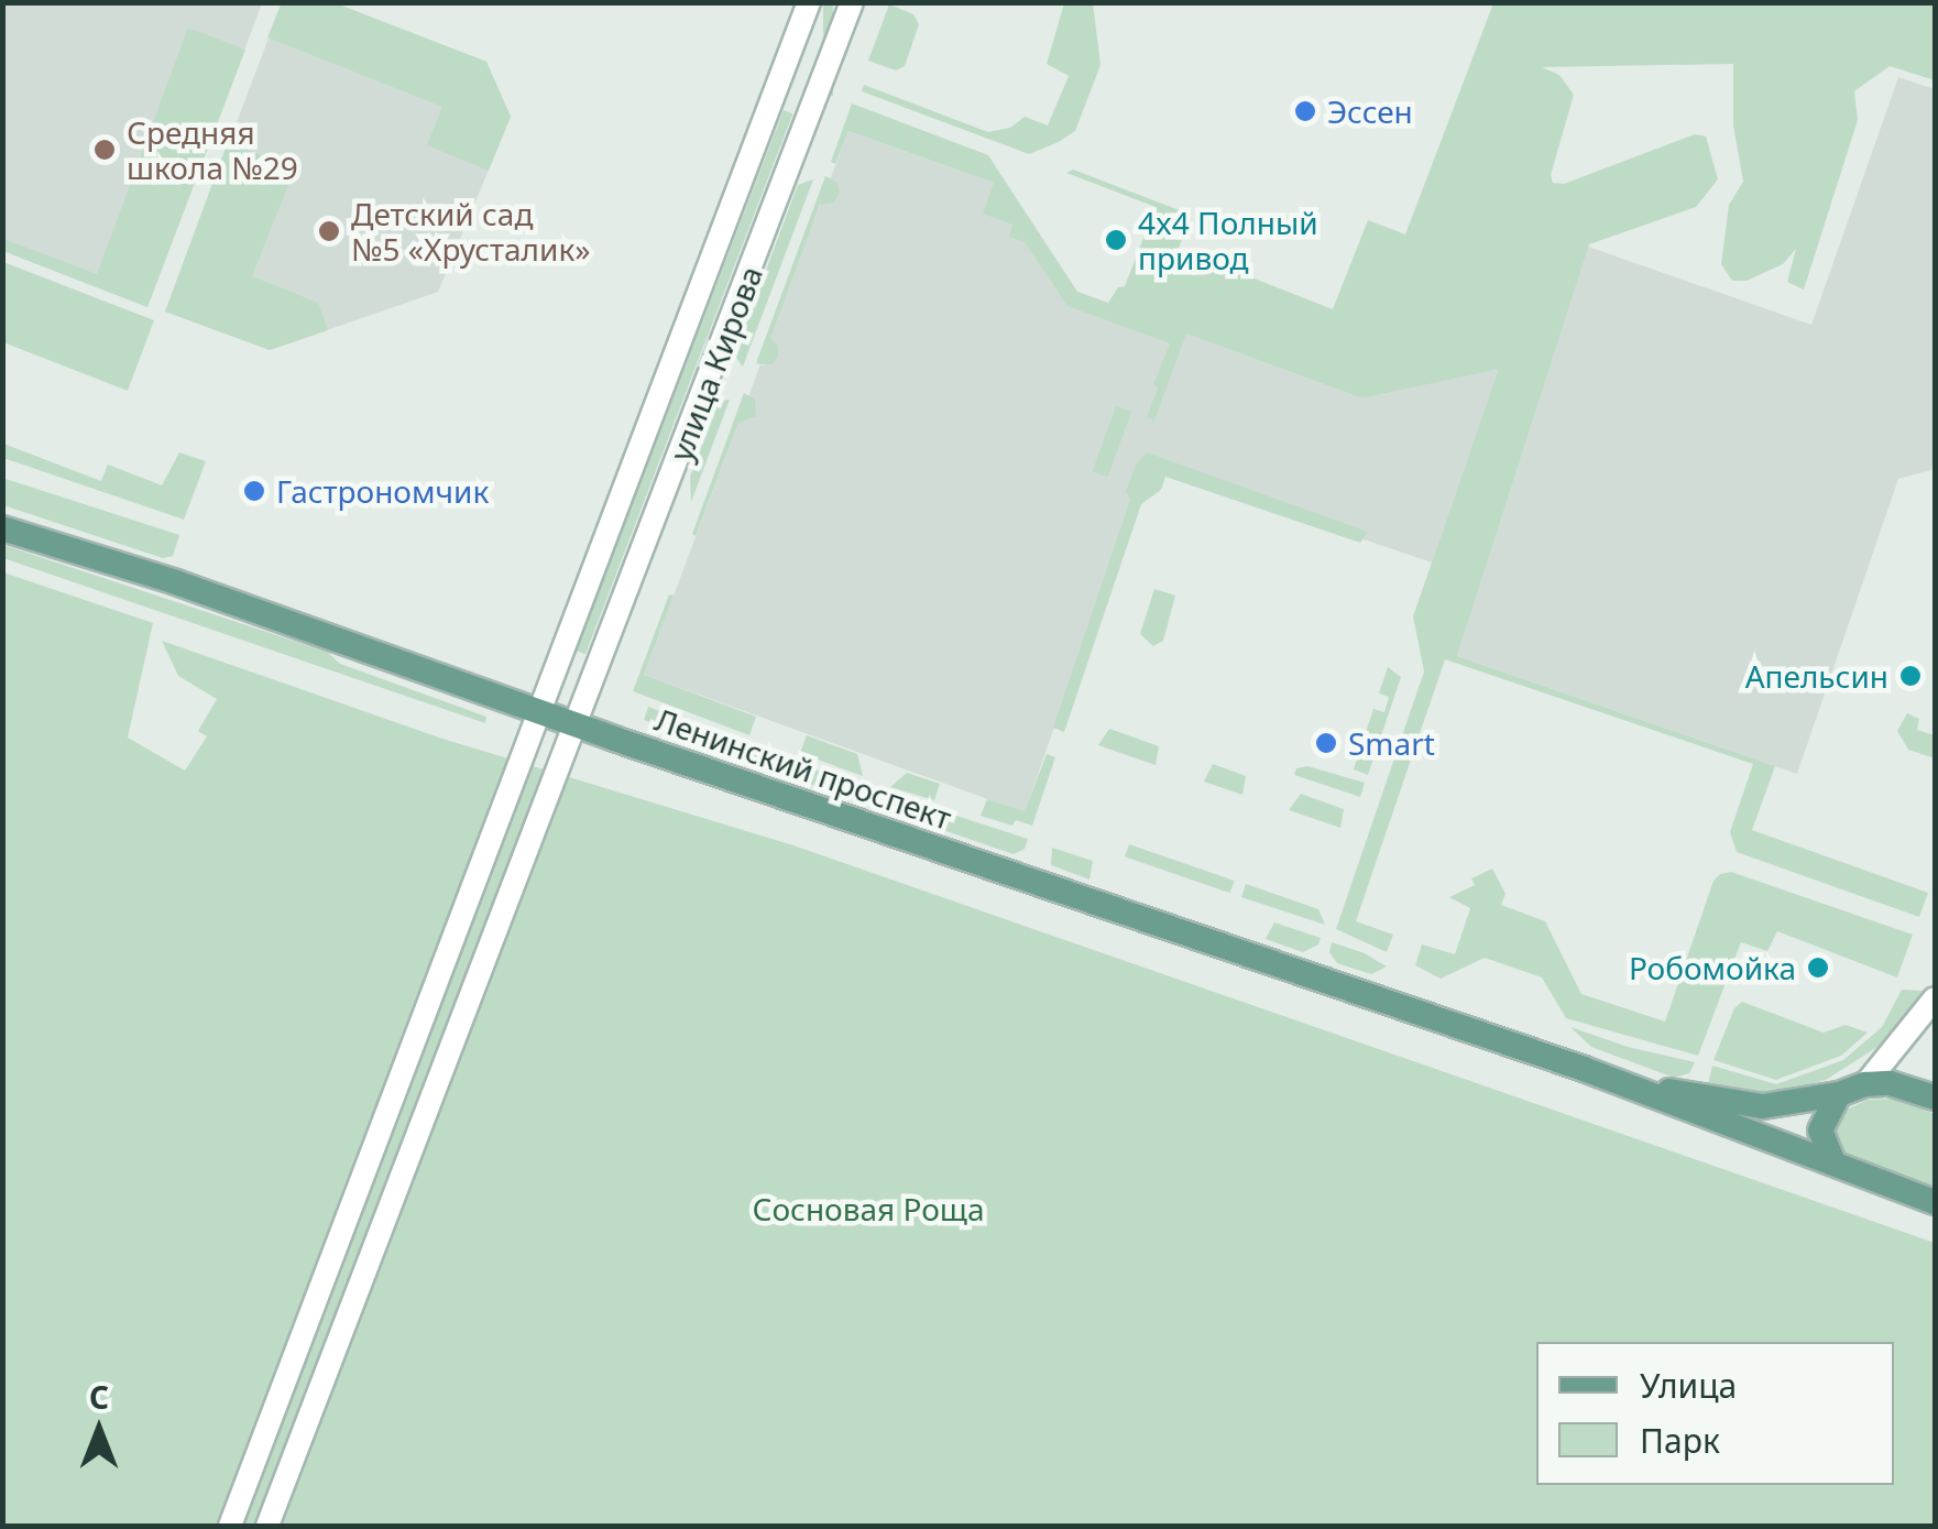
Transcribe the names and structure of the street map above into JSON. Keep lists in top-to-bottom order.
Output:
{
  "streets": {
    "main road": ["улица Кирова", "Ленинский проспект"]
  },
  "crossings": [
    ["улица Кирова", "Ленинский проспект"]
  ],
  "parks": ["Сосновая Роща"],
  "places": [
    "Эссен",
    "Средняя школа №29",
    "Детский сад №5 «Хрусталик»",
    "4x4 Полный привод",
    "Гастрономчик",
    "Апельсин",
    "Smart",
    "Робомойка"
  ],
  "legend": ["Улица", "Парк"],
  "north": "top"
}
